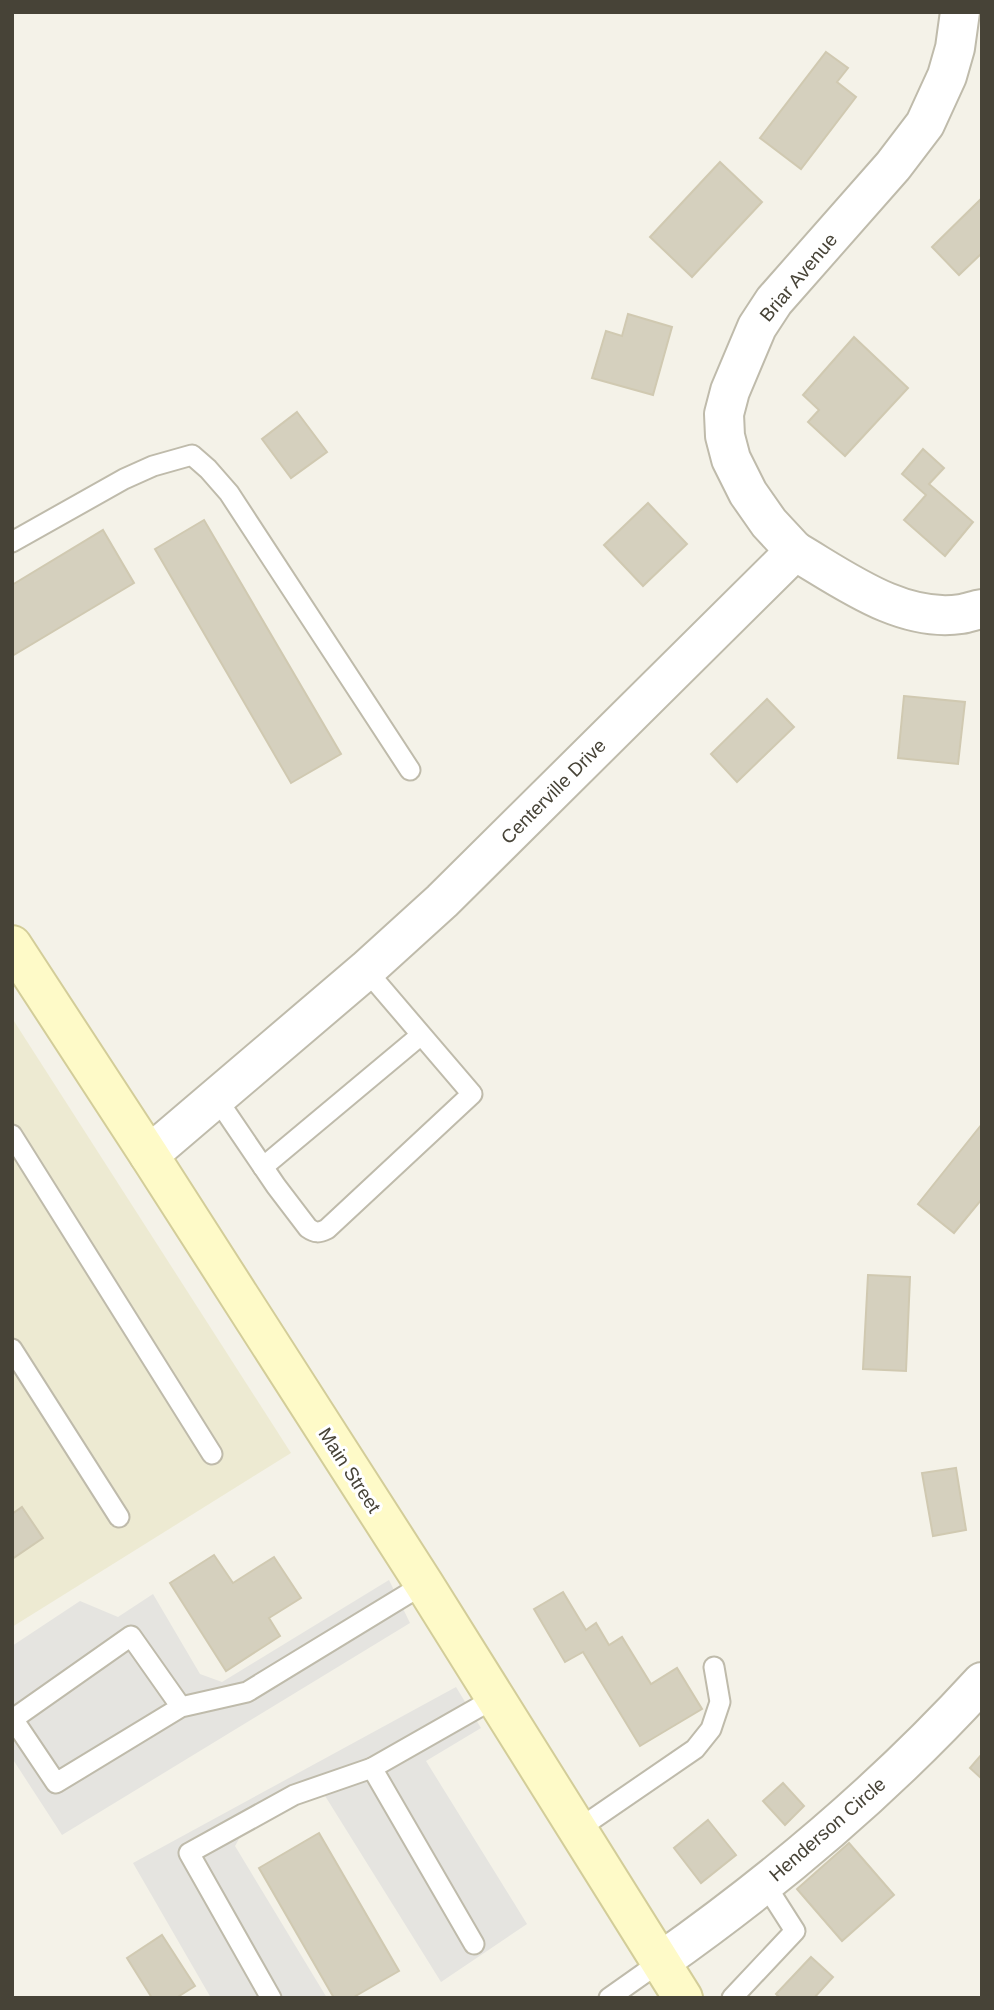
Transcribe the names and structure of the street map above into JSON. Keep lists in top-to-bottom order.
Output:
{
  "streets": {
    "main road": ["Main Street"],
    "street": ["Briar Avenue", "Centerville Drive", "Henderson Circle"]
  },
  "crossings": [
    ["Briar Avenue", "Centerville Drive"],
    ["Centerville Drive", "Main Street"],
    ["Main Street", "Henderson Circle"]
  ]
}
